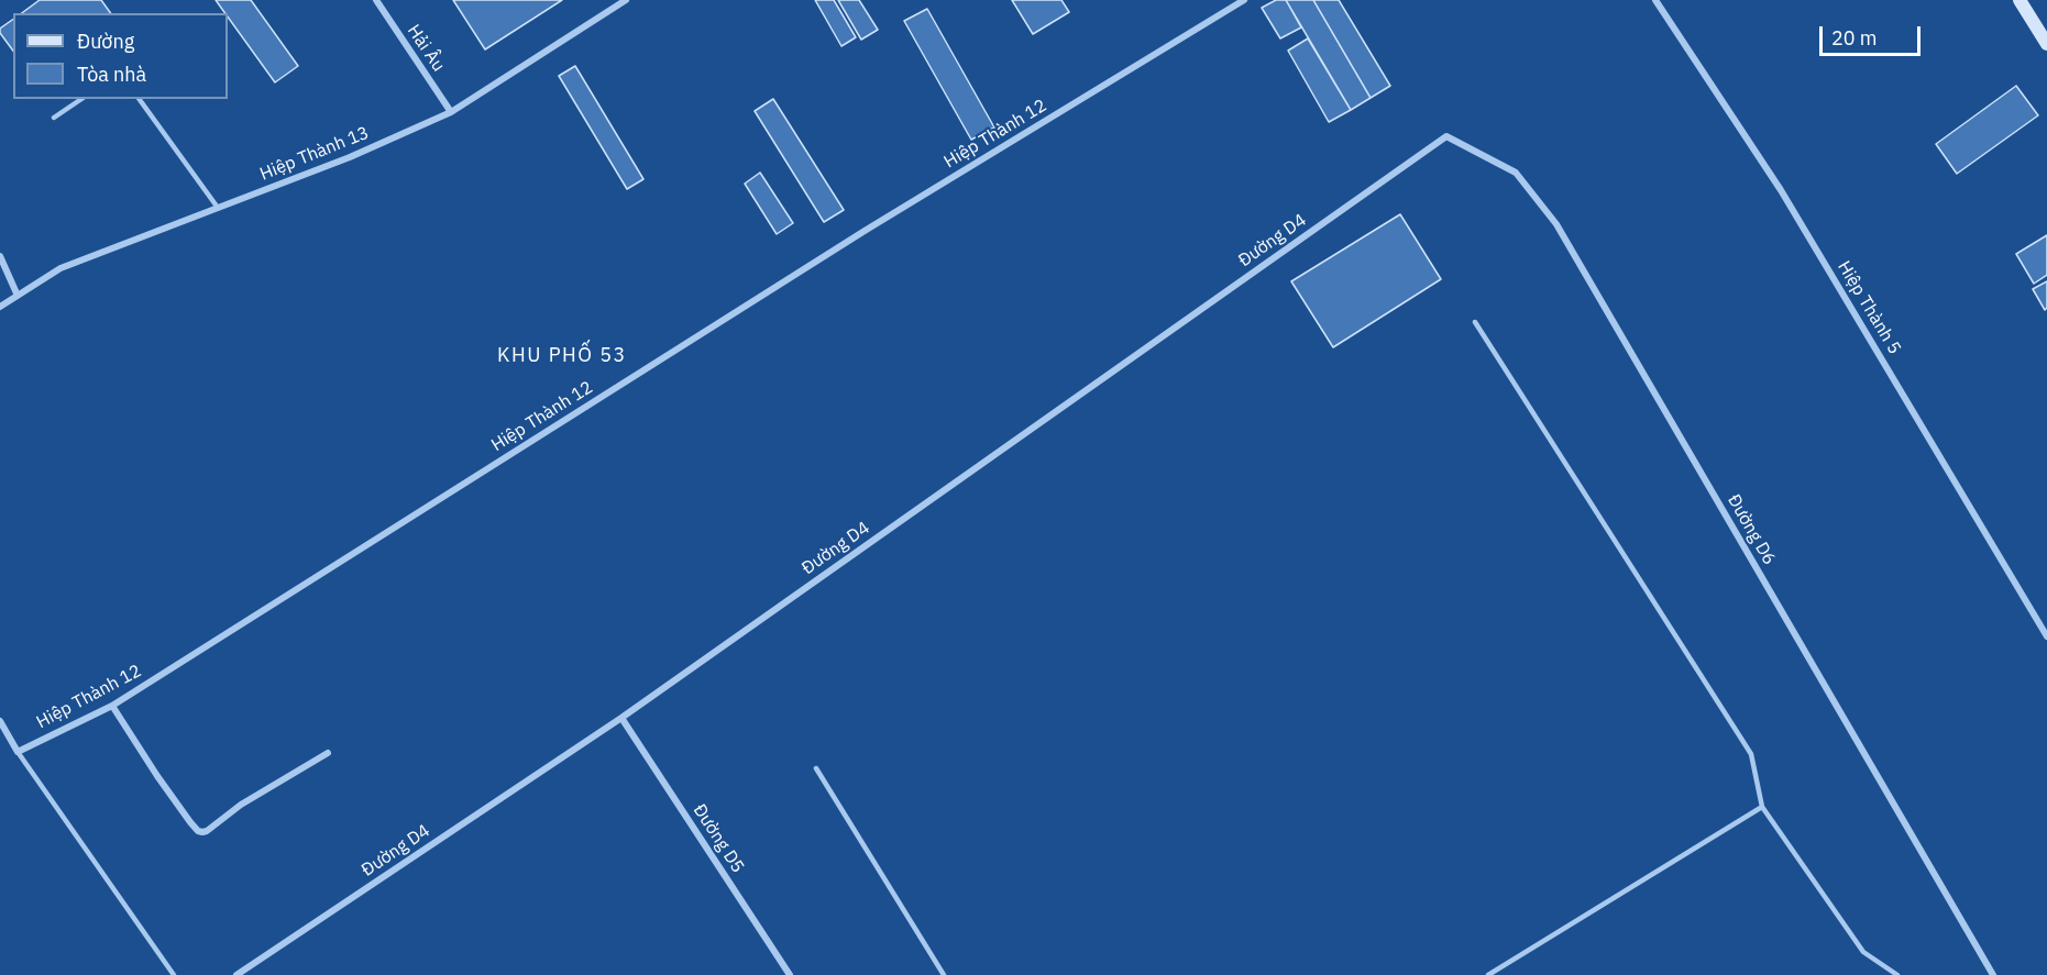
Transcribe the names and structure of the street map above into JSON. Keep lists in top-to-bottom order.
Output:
{
  "streets": {
    "street": [
      "Hải Âu",
      "Hiệp Thành 12",
      "Hiệp Thành 13",
      "Đường D4",
      "Hiệp Thành 5",
      "Đường D6",
      "Đường D5"
    ]
  },
  "crossings": [
    ["Hải Âu", "Hiệp Thành 13"],
    ["Đường D4", "Đường D6"],
    ["Đường D4", "Đường D5"]
  ],
  "districts": ["KHU PHỐ 53"],
  "legend": ["Đường", "Tòa nhà"],
  "scale_bar": "20 m"
}
